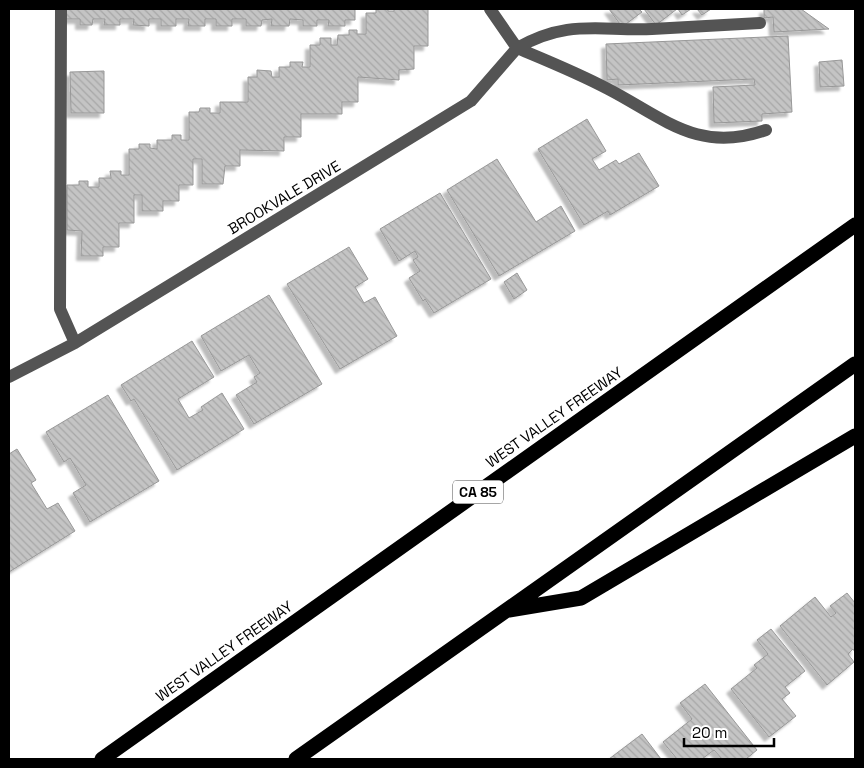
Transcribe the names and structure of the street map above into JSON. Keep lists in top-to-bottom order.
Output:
{
  "streets": {
    "highway": ["WEST VALLEY FREEWAY", "CA 85"],
    "street": ["BROOKVALE DRIVE"]
  },
  "scale_bar": "20 m"
}
